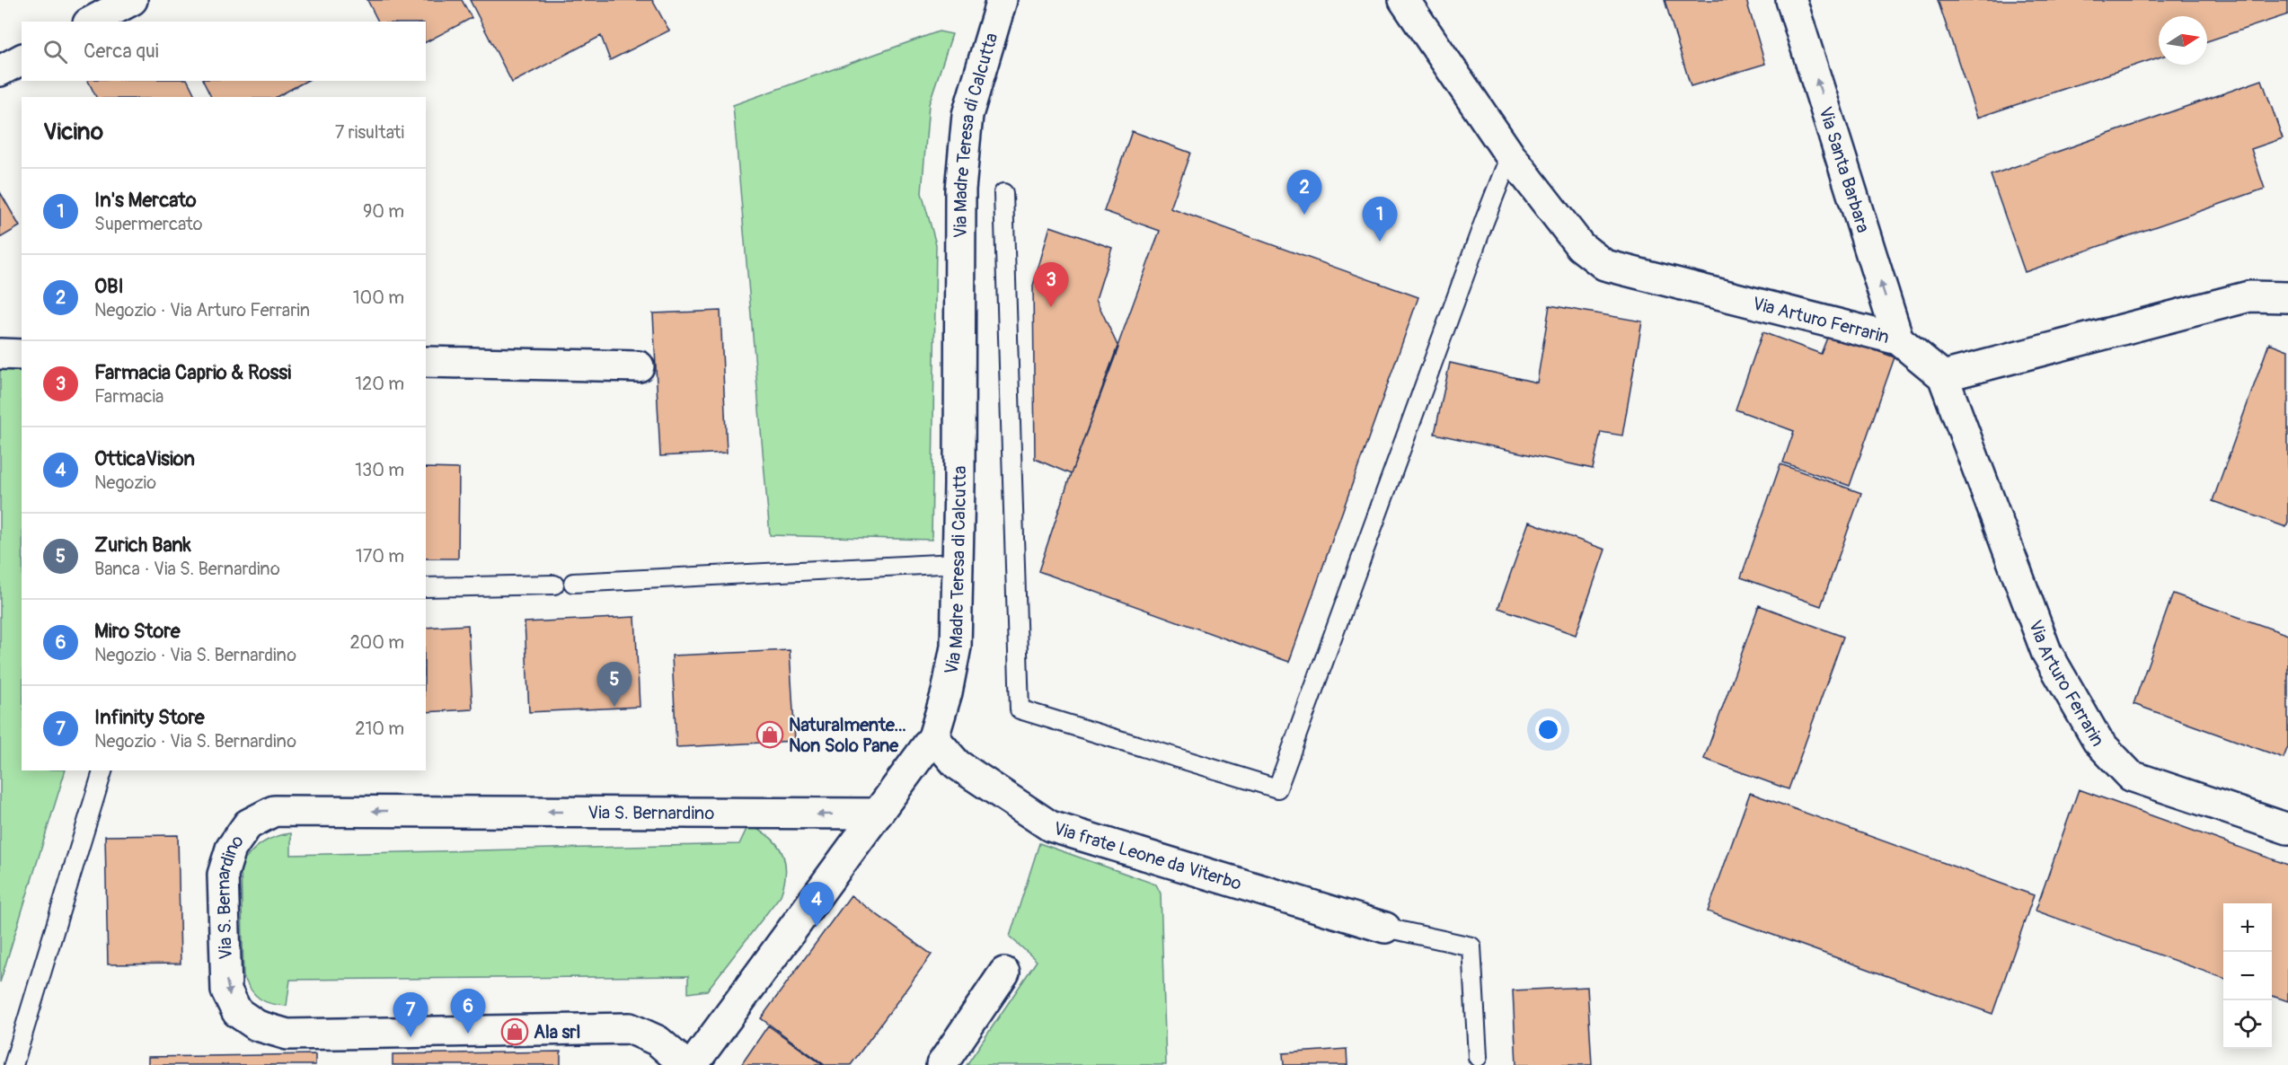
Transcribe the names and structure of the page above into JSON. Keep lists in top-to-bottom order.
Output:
{
  "streets": {
    "street": [
      "Via Madre Teresa di Calcutta",
      "Via Santa Barbara",
      "Via Arturo Ferrarin",
      "Via S. Bernardino",
      "Via frate Leone da Viterbo"
    ]
  },
  "crossings": [
    ["Via Madre Teresa di Calcutta", "Via S. Bernardino"],
    ["Via Madre Teresa di Calcutta", "Via frate Leone da Viterbo"],
    ["Via Santa Barbara", "Via Arturo Ferrarin"]
  ],
  "one_way": ["Via Santa Barbara"],
  "places": {
    "shop": ["Naturalmente... Non Solo Pane", "Ala srl"]
  },
  "north": "right",
  "page": {
    "search": "Cerca qui",
    "heading": ["Vicino", "7 risultati"],
    "list": [
      {
        "mark": "1",
        "name": "In's Mercato",
        "note": "Supermercato",
        "value": "90 m"
      },
      {
        "mark": "2",
        "name": "OBI",
        "note": "Negozio · Via Arturo Ferrarin",
        "value": "100 m"
      },
      {
        "mark": "3",
        "name": "Farmacia Caprio & Rossi",
        "note": "Farmacia",
        "value": "120 m"
      },
      {
        "mark": "4",
        "name": "OtticaVision",
        "note": "Negozio",
        "value": "130 m"
      },
      {
        "mark": "5",
        "name": "Zurich Bank",
        "note": "Banca · Via S. Bernardino",
        "value": "170 m"
      },
      {
        "mark": "6",
        "name": "Miro Store",
        "note": "Negozio · Via S. Bernardino",
        "value": "200 m"
      },
      {
        "mark": "7",
        "name": "Infinity Store",
        "note": "Negozio · Via S. Bernardino",
        "value": "210 m"
      }
    ],
    "pins": [
      "2",
      "1",
      "3",
      "5",
      "4",
      "6",
      "7"
    ],
    "map_buttons": ["+", "−"]
  }
}
